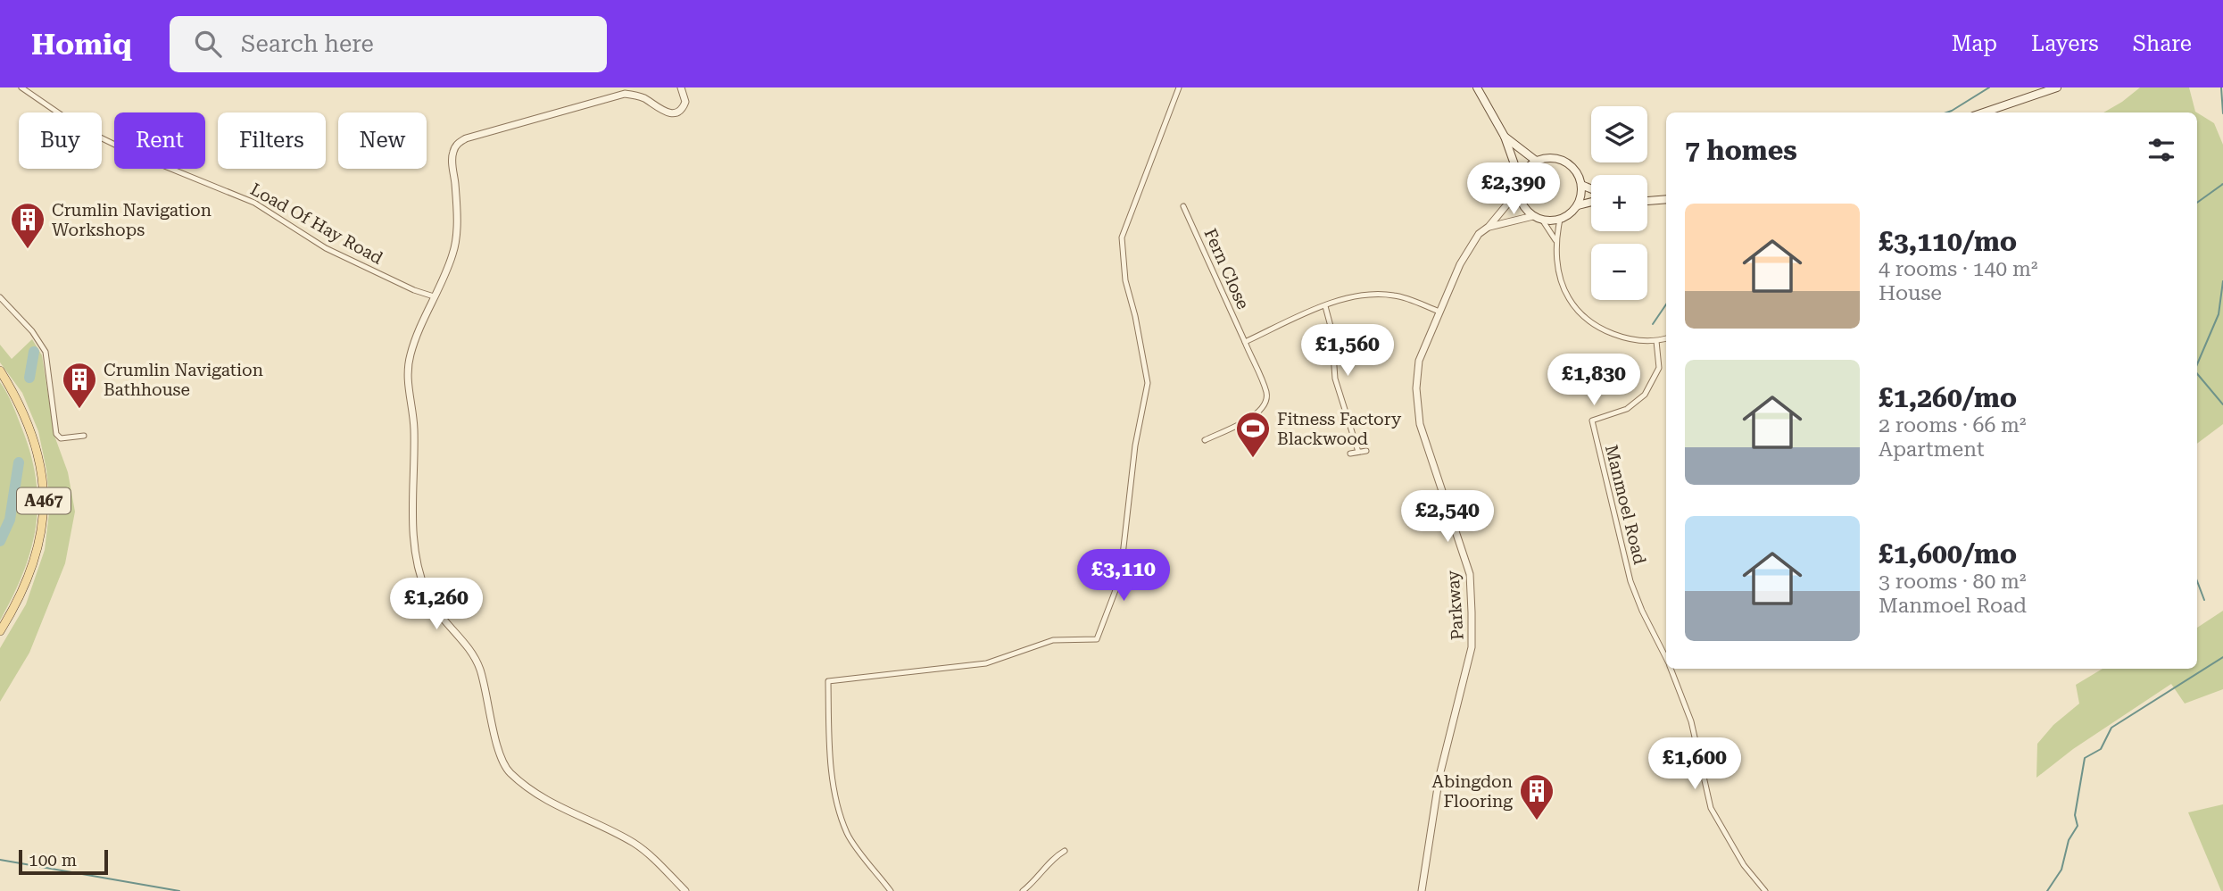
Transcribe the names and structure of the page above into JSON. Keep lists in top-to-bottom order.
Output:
{
  "streets": {
    "main road": ["A467"],
    "street": [
      "Load Of Hay Road",
      "Fern Close",
      "Manmoel Road",
      "Parkway"
    ]
  },
  "places": {
    "building": ["Crumlin Navigation Workshops", "Crumlin Navigation Bathhouse", "Abingdon Flooring"],
    "sports": ["Fitness Factory Blackwood"]
  },
  "scale_bar": "100 m",
  "page": {
    "header": "Homiq",
    "search": "Search here",
    "nav": ["Map", "Layers", "Share"],
    "map_buttons": ["+", "−"],
    "chip": [
      "Buy",
      "Rent",
      "Filters",
      "New"
    ],
    "heading": "7 homes",
    "price": [
      "£2,390",
      "£1,560",
      "£1,830",
      "£2,540",
      "£3,110",
      "£1,260",
      "£1,600"
    ],
    "list": [
      {
        "name": "£3,110/mo",
        "note": "4 rooms · 140 m² · House"
      },
      {
        "name": "£1,260/mo",
        "note": "2 rooms · 66 m² · Apartment"
      },
      {
        "name": "£1,600/mo",
        "note": "3 rooms · 80 m² · Manmoel Road"
      }
    ],
    "scale": "100 m"
  }
}
